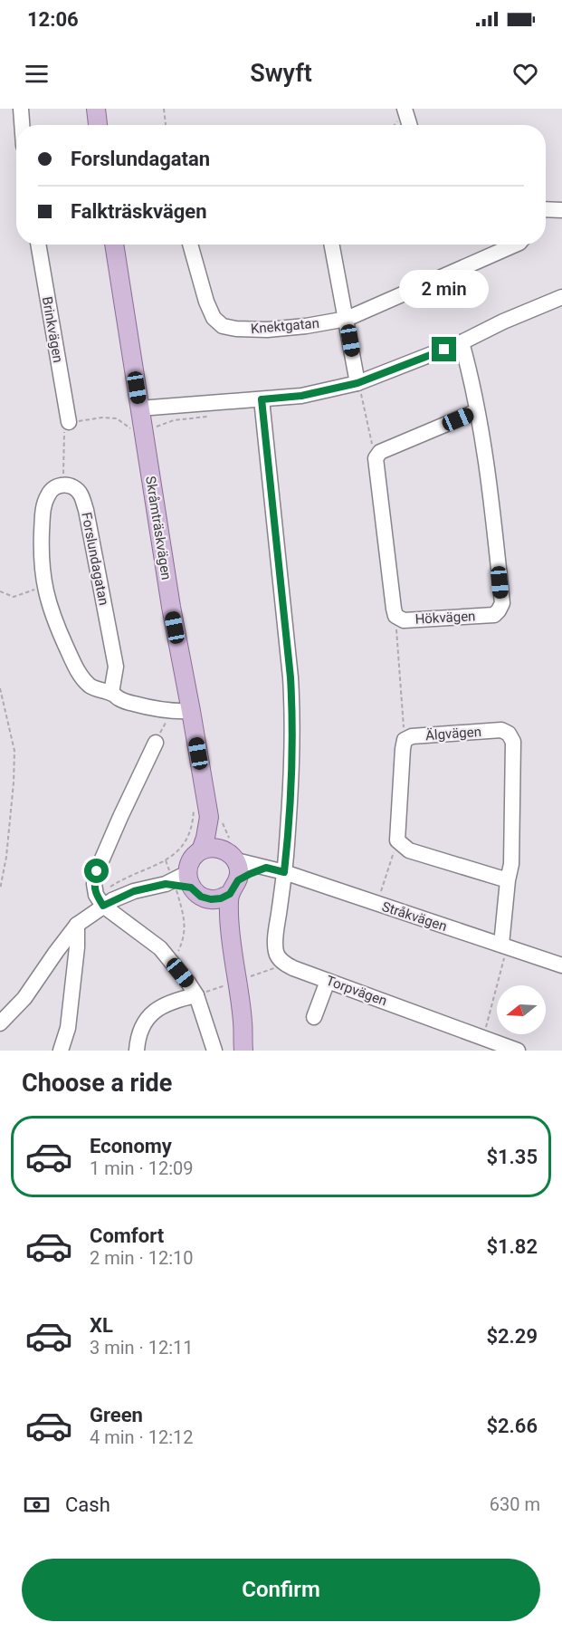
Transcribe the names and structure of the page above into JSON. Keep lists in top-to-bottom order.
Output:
{
  "streets": {
    "main road": ["Skråmträskvägen"],
    "street": [
      "Knektgatan",
      "Brinkvägen",
      "Forslundagatan",
      "Hökvägen",
      "Älgvägen",
      "Stråkvägen",
      "Torpvägen"
    ]
  },
  "crossings": [
    ["Skråmträskvägen", "Stråkvägen"],
    ["Älgvägen", "Stråkvägen"],
    ["Stråkvägen", "Torpvägen"]
  ],
  "north": "left",
  "page": {
    "status": "12:06",
    "header": "Swyft",
    "banner": ["Forslundagatan", "Falkträskvägen"],
    "bubble": "2 min",
    "heading": "Choose a ride",
    "list": [
      {
        "name": "Economy",
        "note": "1 min · 12:09",
        "value": "$1.35"
      },
      {
        "name": "Comfort",
        "note": "2 min · 12:10",
        "value": "$1.82"
      },
      {
        "name": "XL",
        "note": "3 min · 12:11",
        "value": "$2.29"
      },
      {
        "name": "Green",
        "note": "4 min · 12:12",
        "value": "$2.66"
      }
    ],
    "pay": ["Cash", "630 m"],
    "buttons": "Confirm"
  }
}
